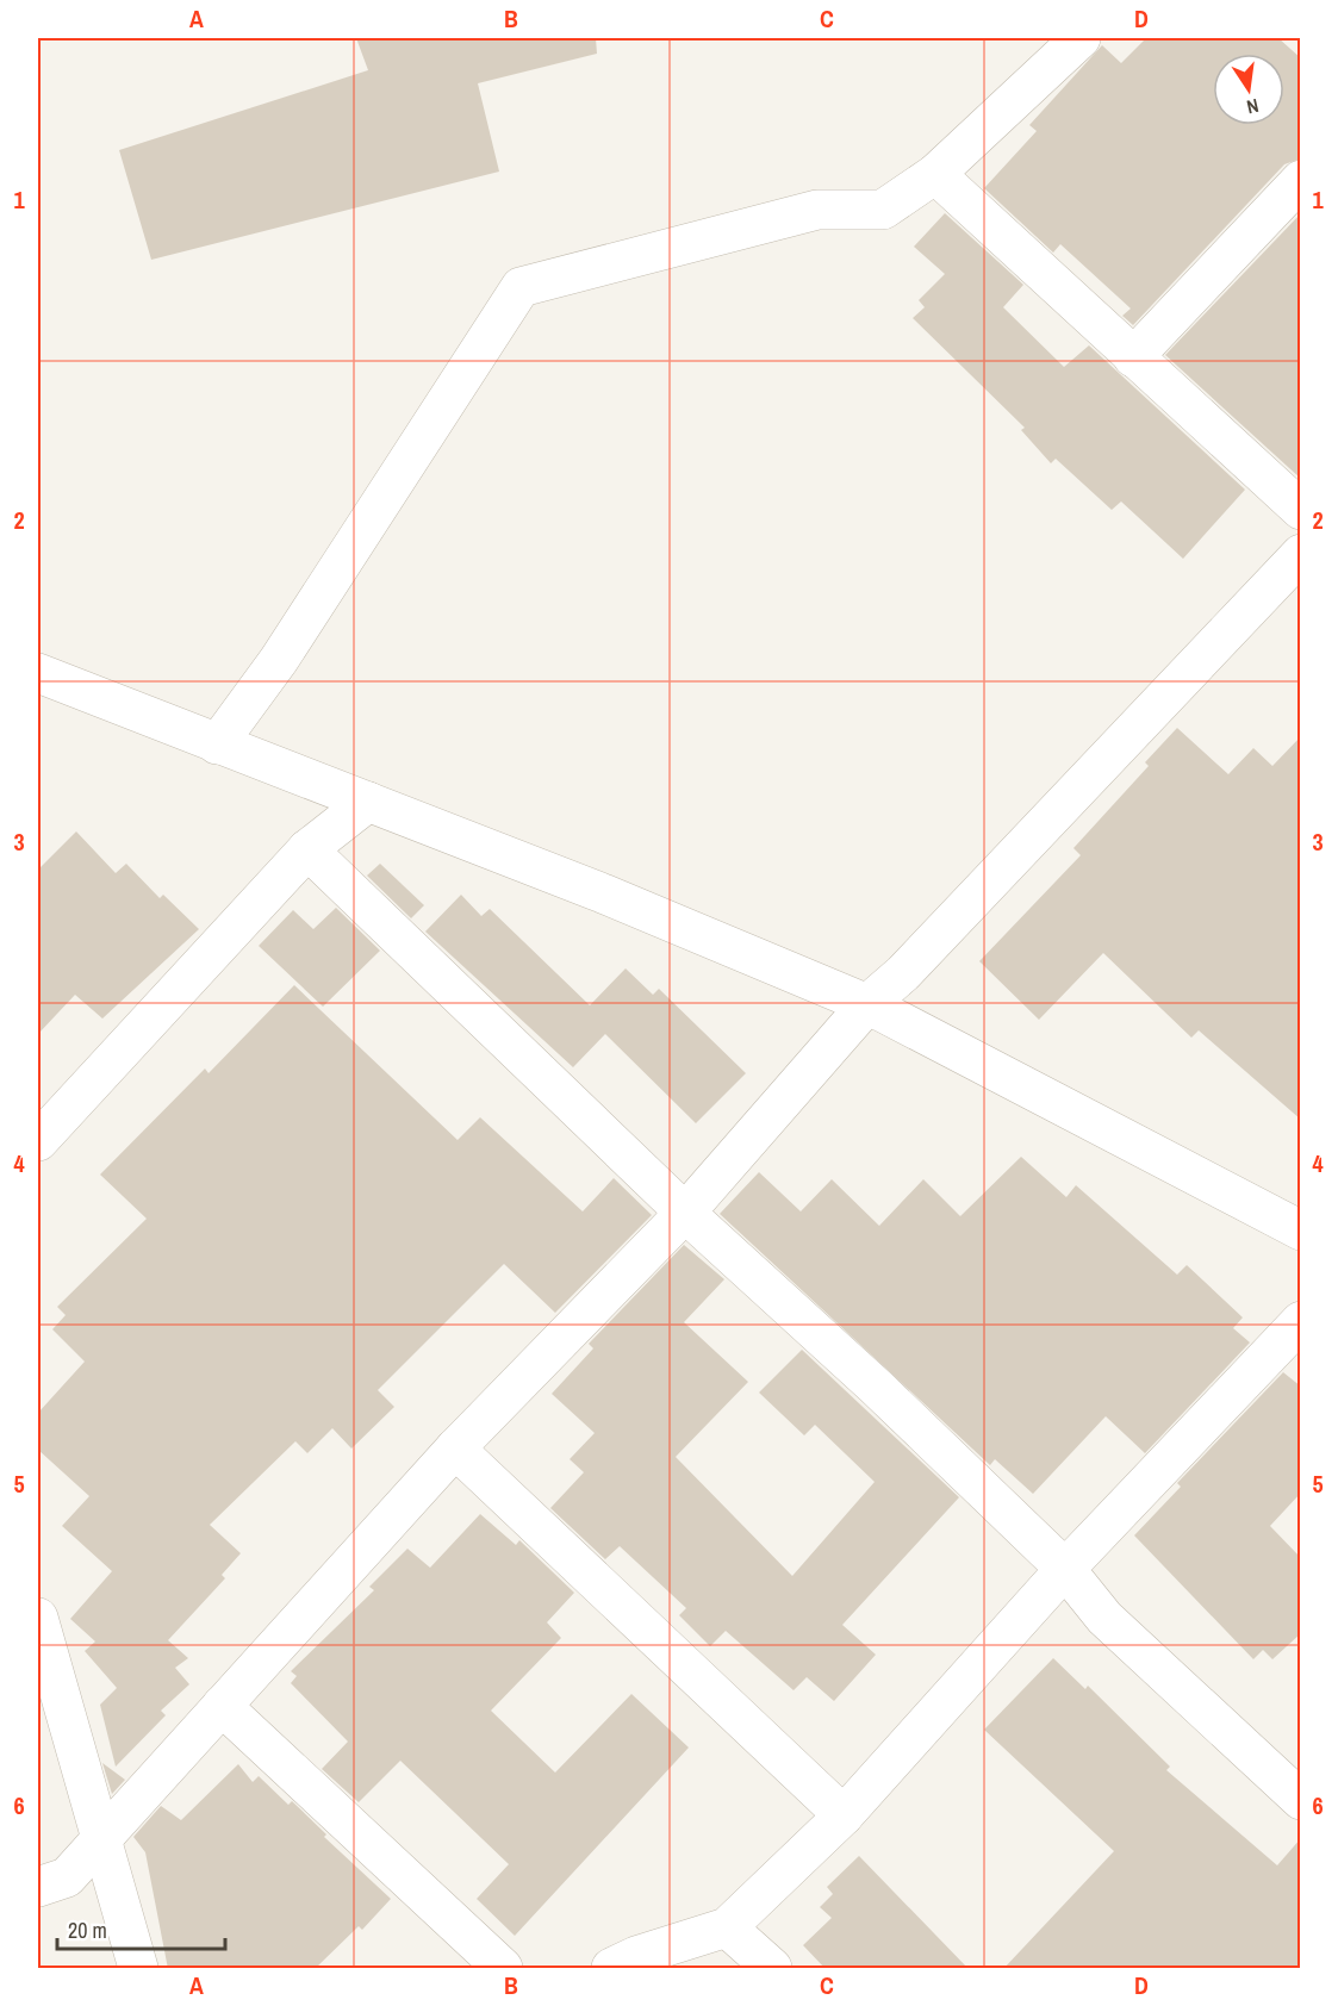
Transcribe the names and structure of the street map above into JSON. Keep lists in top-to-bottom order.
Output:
{
  "scale_bar": "20 m",
  "north": "bottom",
  "grid": {
    "columns": [
      "A",
      "B",
      "C",
      "D"
    ],
    "rows": [
      "1",
      "2",
      "3",
      "4",
      "5",
      "6"
    ]
  }
}
